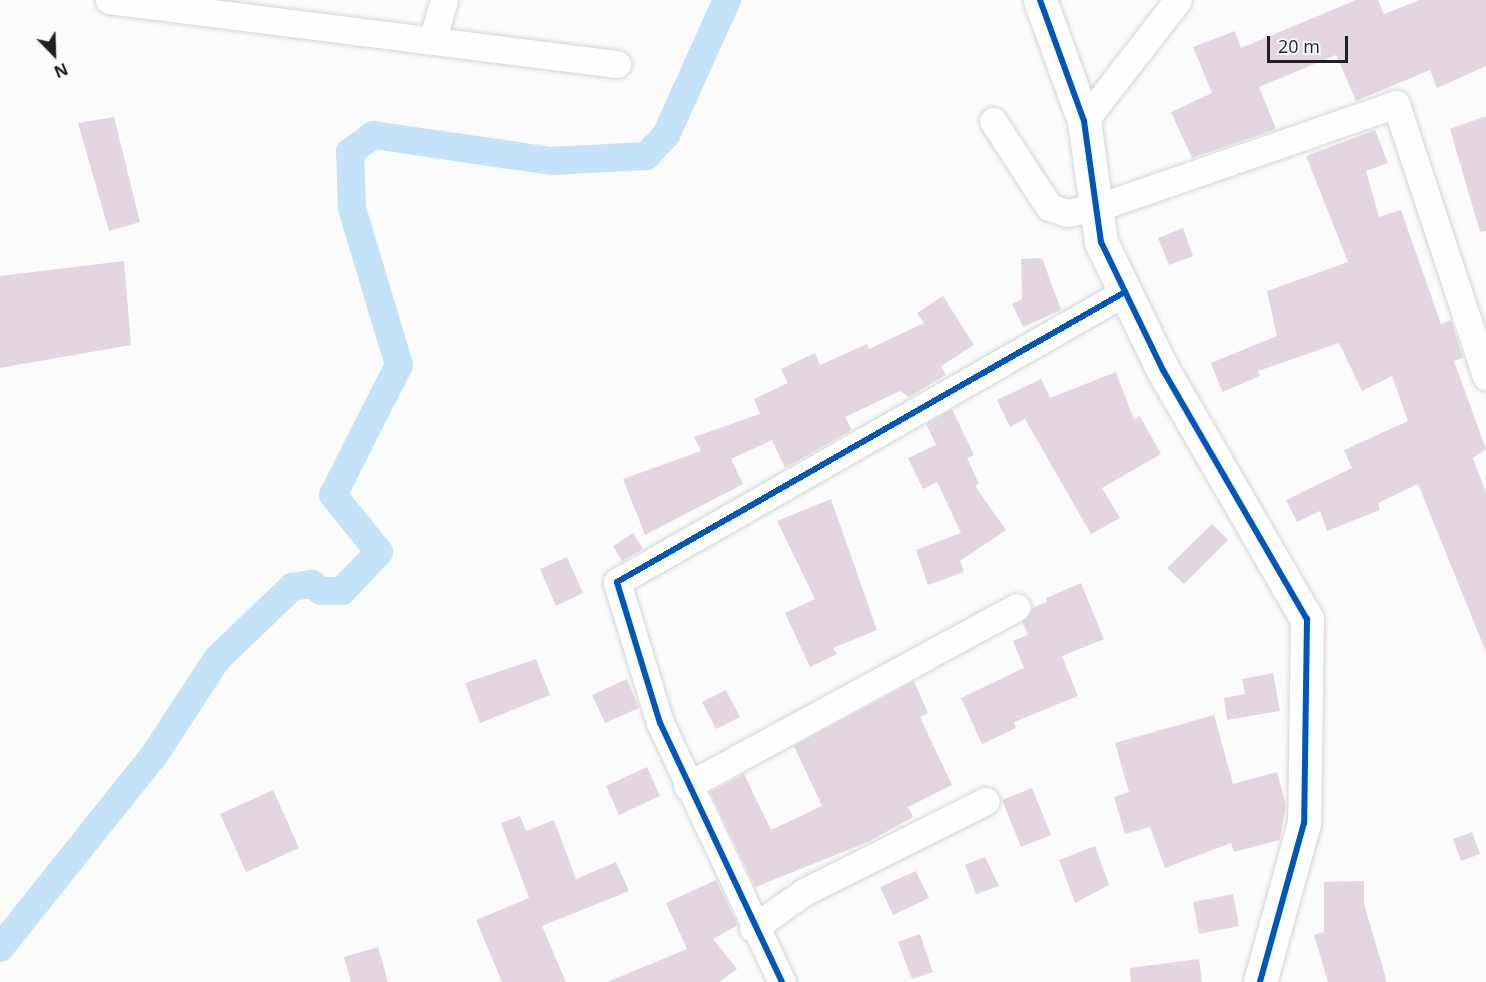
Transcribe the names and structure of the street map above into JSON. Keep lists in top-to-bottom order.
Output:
{
  "scale_bar": "20 m",
  "north": "bottom right"
}
